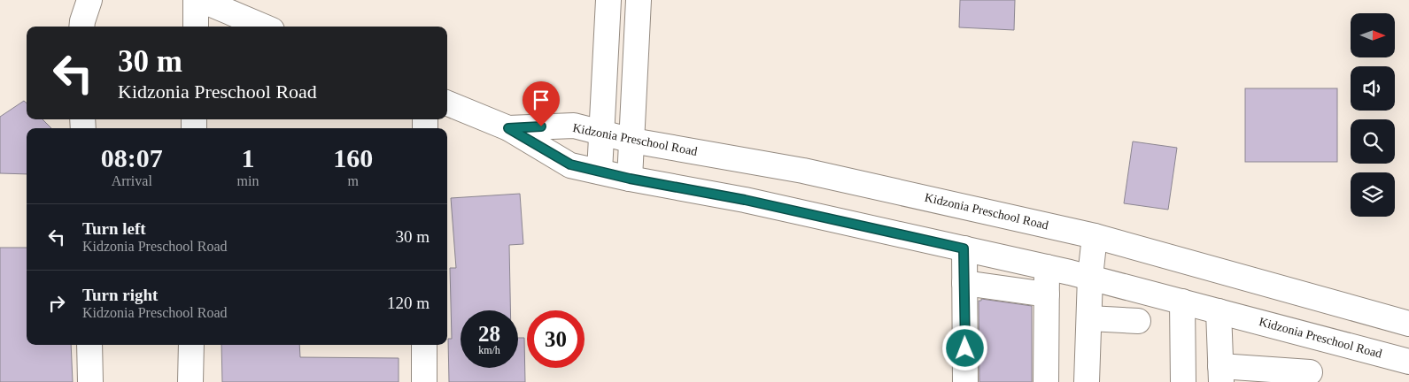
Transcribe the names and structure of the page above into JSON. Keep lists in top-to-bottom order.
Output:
{
  "streets": {
    "street": ["Kidzonia Preschool Road"]
  },
  "north": "right",
  "page": {
    "turn": ["30 m", "Kidzonia Preschool Road"],
    "eta": [
      "08:07",
      "Arrival",
      "1",
      "min",
      "160",
      "m"
    ],
    "list": [
      {
        "name": "Turn left",
        "note": "Kidzonia Preschool Road",
        "value": "30 m"
      },
      {
        "name": "Turn right",
        "note": "Kidzonia Preschool Road",
        "value": "120 m"
      }
    ],
    "speed": "28 km/h",
    "limit": "30"
  }
}
